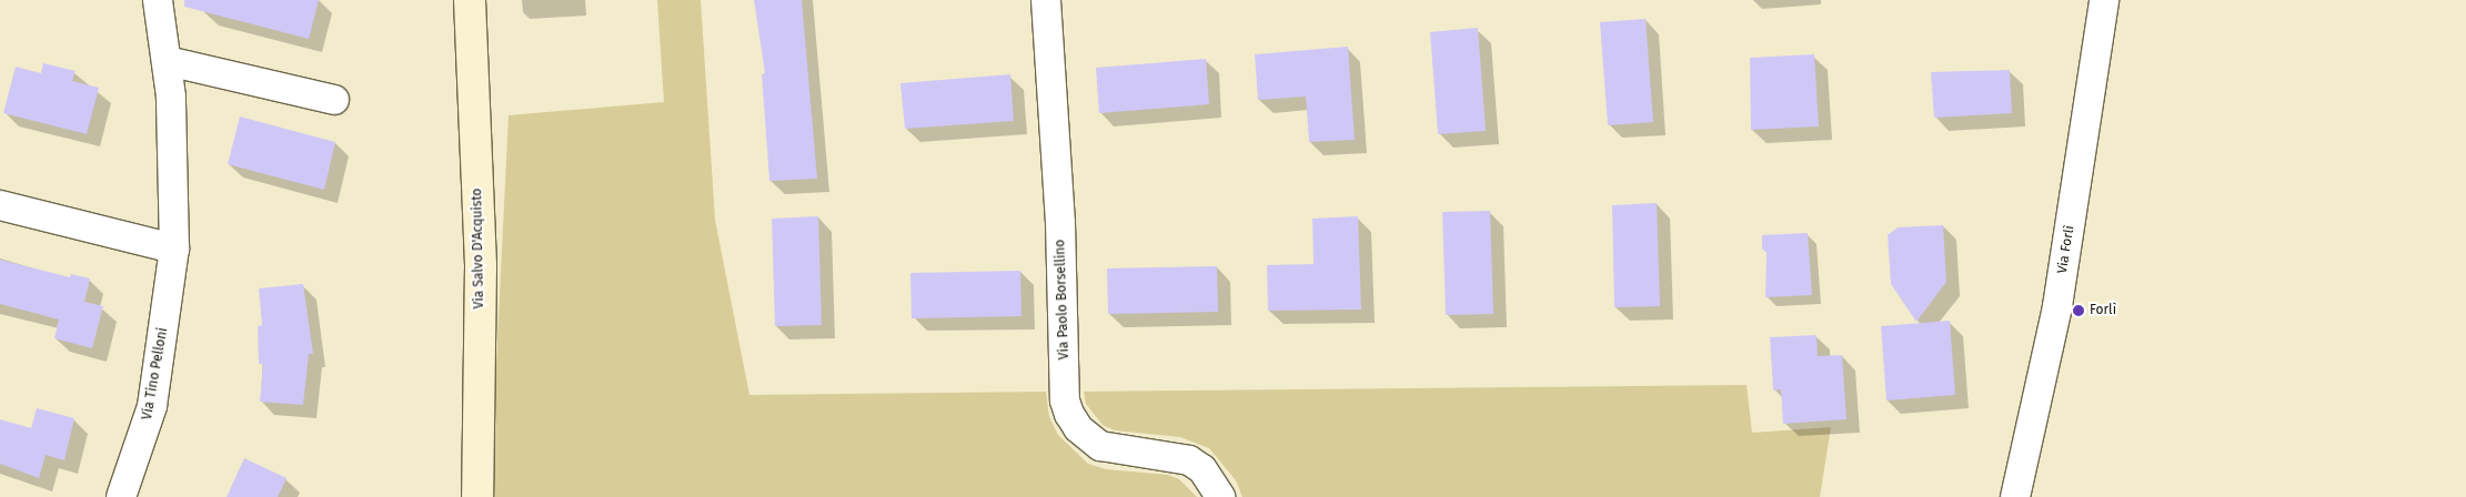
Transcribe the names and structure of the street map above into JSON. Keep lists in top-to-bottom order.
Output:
{
  "streets": {
    "street": [
      "Via Salvo D'Acquisto",
      "Via Forlì",
      "Via Paolo Borsellino",
      "Via Tino Pelloni"
    ]
  },
  "places": ["Forlì"]
}
